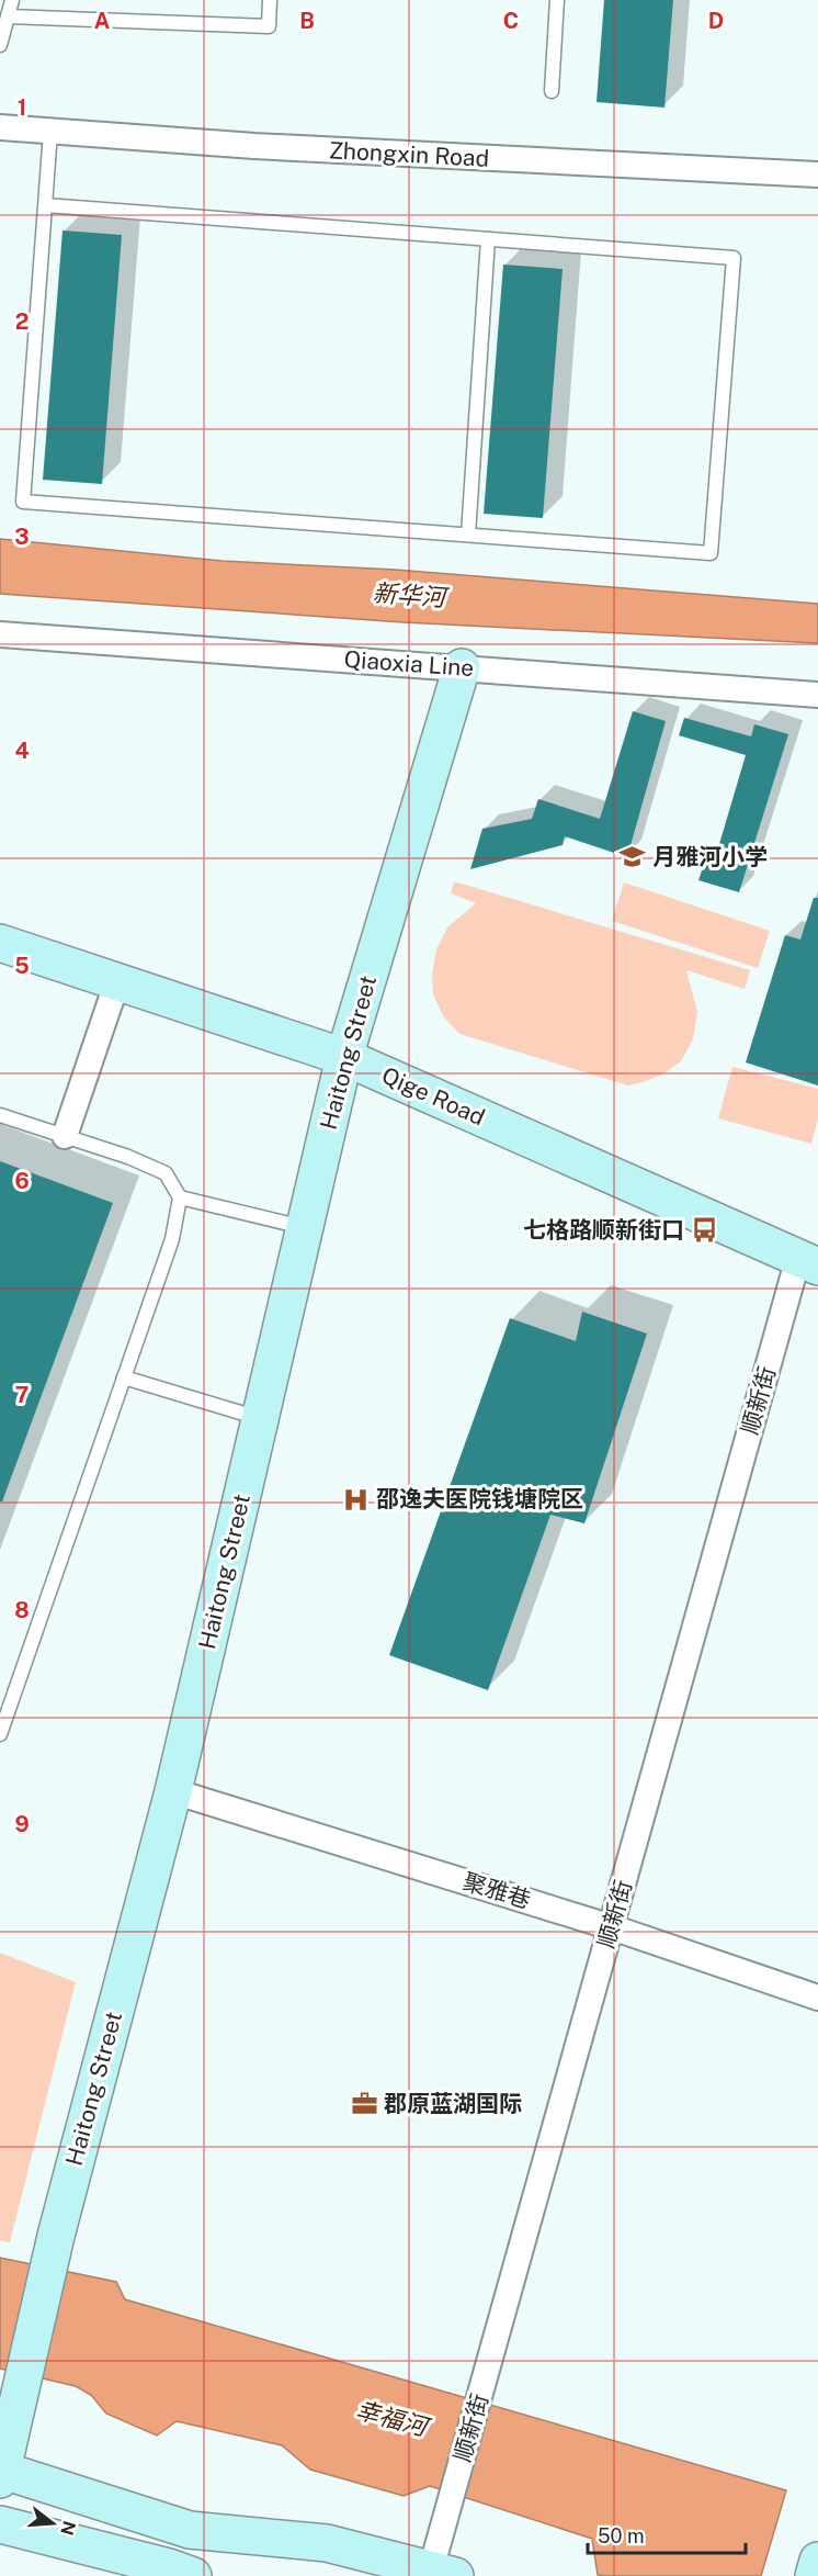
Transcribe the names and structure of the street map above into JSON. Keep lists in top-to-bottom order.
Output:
{
  "streets": {
    "street": [
      "Zhongxin Road",
      "Qiaoxia Line",
      "Haitong Street",
      "Qige Road",
      "顺新街",
      "聚雅巷"
    ]
  },
  "crossings": [
    ["Qiaoxia Line", "Haitong Street"],
    ["Haitong Street", "Qige Road"],
    ["Haitong Street", "聚雅巷"],
    ["Qige Road", "顺新街"],
    ["顺新街", "聚雅巷"]
  ],
  "water": ["新华河", "幸福河"],
  "places": {
    "school or university": ["月雅河小学"],
    "bus stop": ["七格路顺新街口"],
    "hospital": ["邵逸夫医院钱塘院区"],
    "office": ["郡原蓝湖国际"]
  },
  "scale_bar": "50 m",
  "north": "right",
  "grid": {
    "columns": [
      "A",
      "B",
      "C",
      "D"
    ],
    "rows": [
      "1",
      "2",
      "3",
      "4",
      "5",
      "6",
      "7",
      "8",
      "9"
    ]
  }
}
